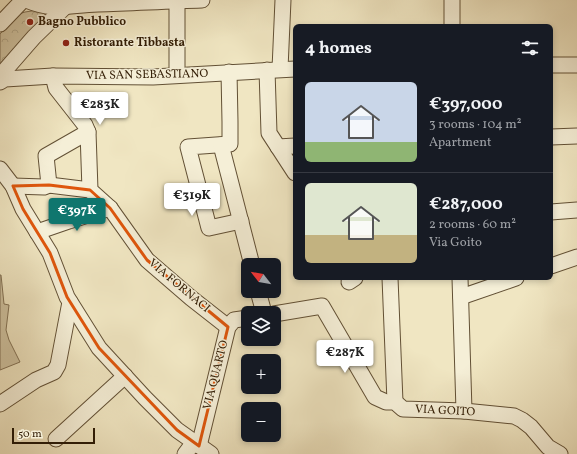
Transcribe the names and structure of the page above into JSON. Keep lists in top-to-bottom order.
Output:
{
  "streets": {
    "street": [
      "VIA SAN SEBASTIANO",
      "VIA FORNACI",
      "VIA QUARTO",
      "VIA GOITO"
    ]
  },
  "crossings": [
    ["VIA FORNACI", "VIA QUARTO"]
  ],
  "places": ["Bagno Pubblico", "Ristorante Tibbasta"],
  "scale_bar": "50 m",
  "north": "top left",
  "page": {
    "heading": "4 homes",
    "list": [
      {
        "name": "€397,000",
        "note": "3 rooms · 104 m² · Apartment"
      },
      {
        "name": "€287,000",
        "note": "2 rooms · 60 m² · Via Goito"
      }
    ],
    "price": [
      "€283K",
      "€319K",
      "€397K",
      "€287K"
    ],
    "map_buttons": ["+", "−"],
    "scale": "50 m"
  }
}
